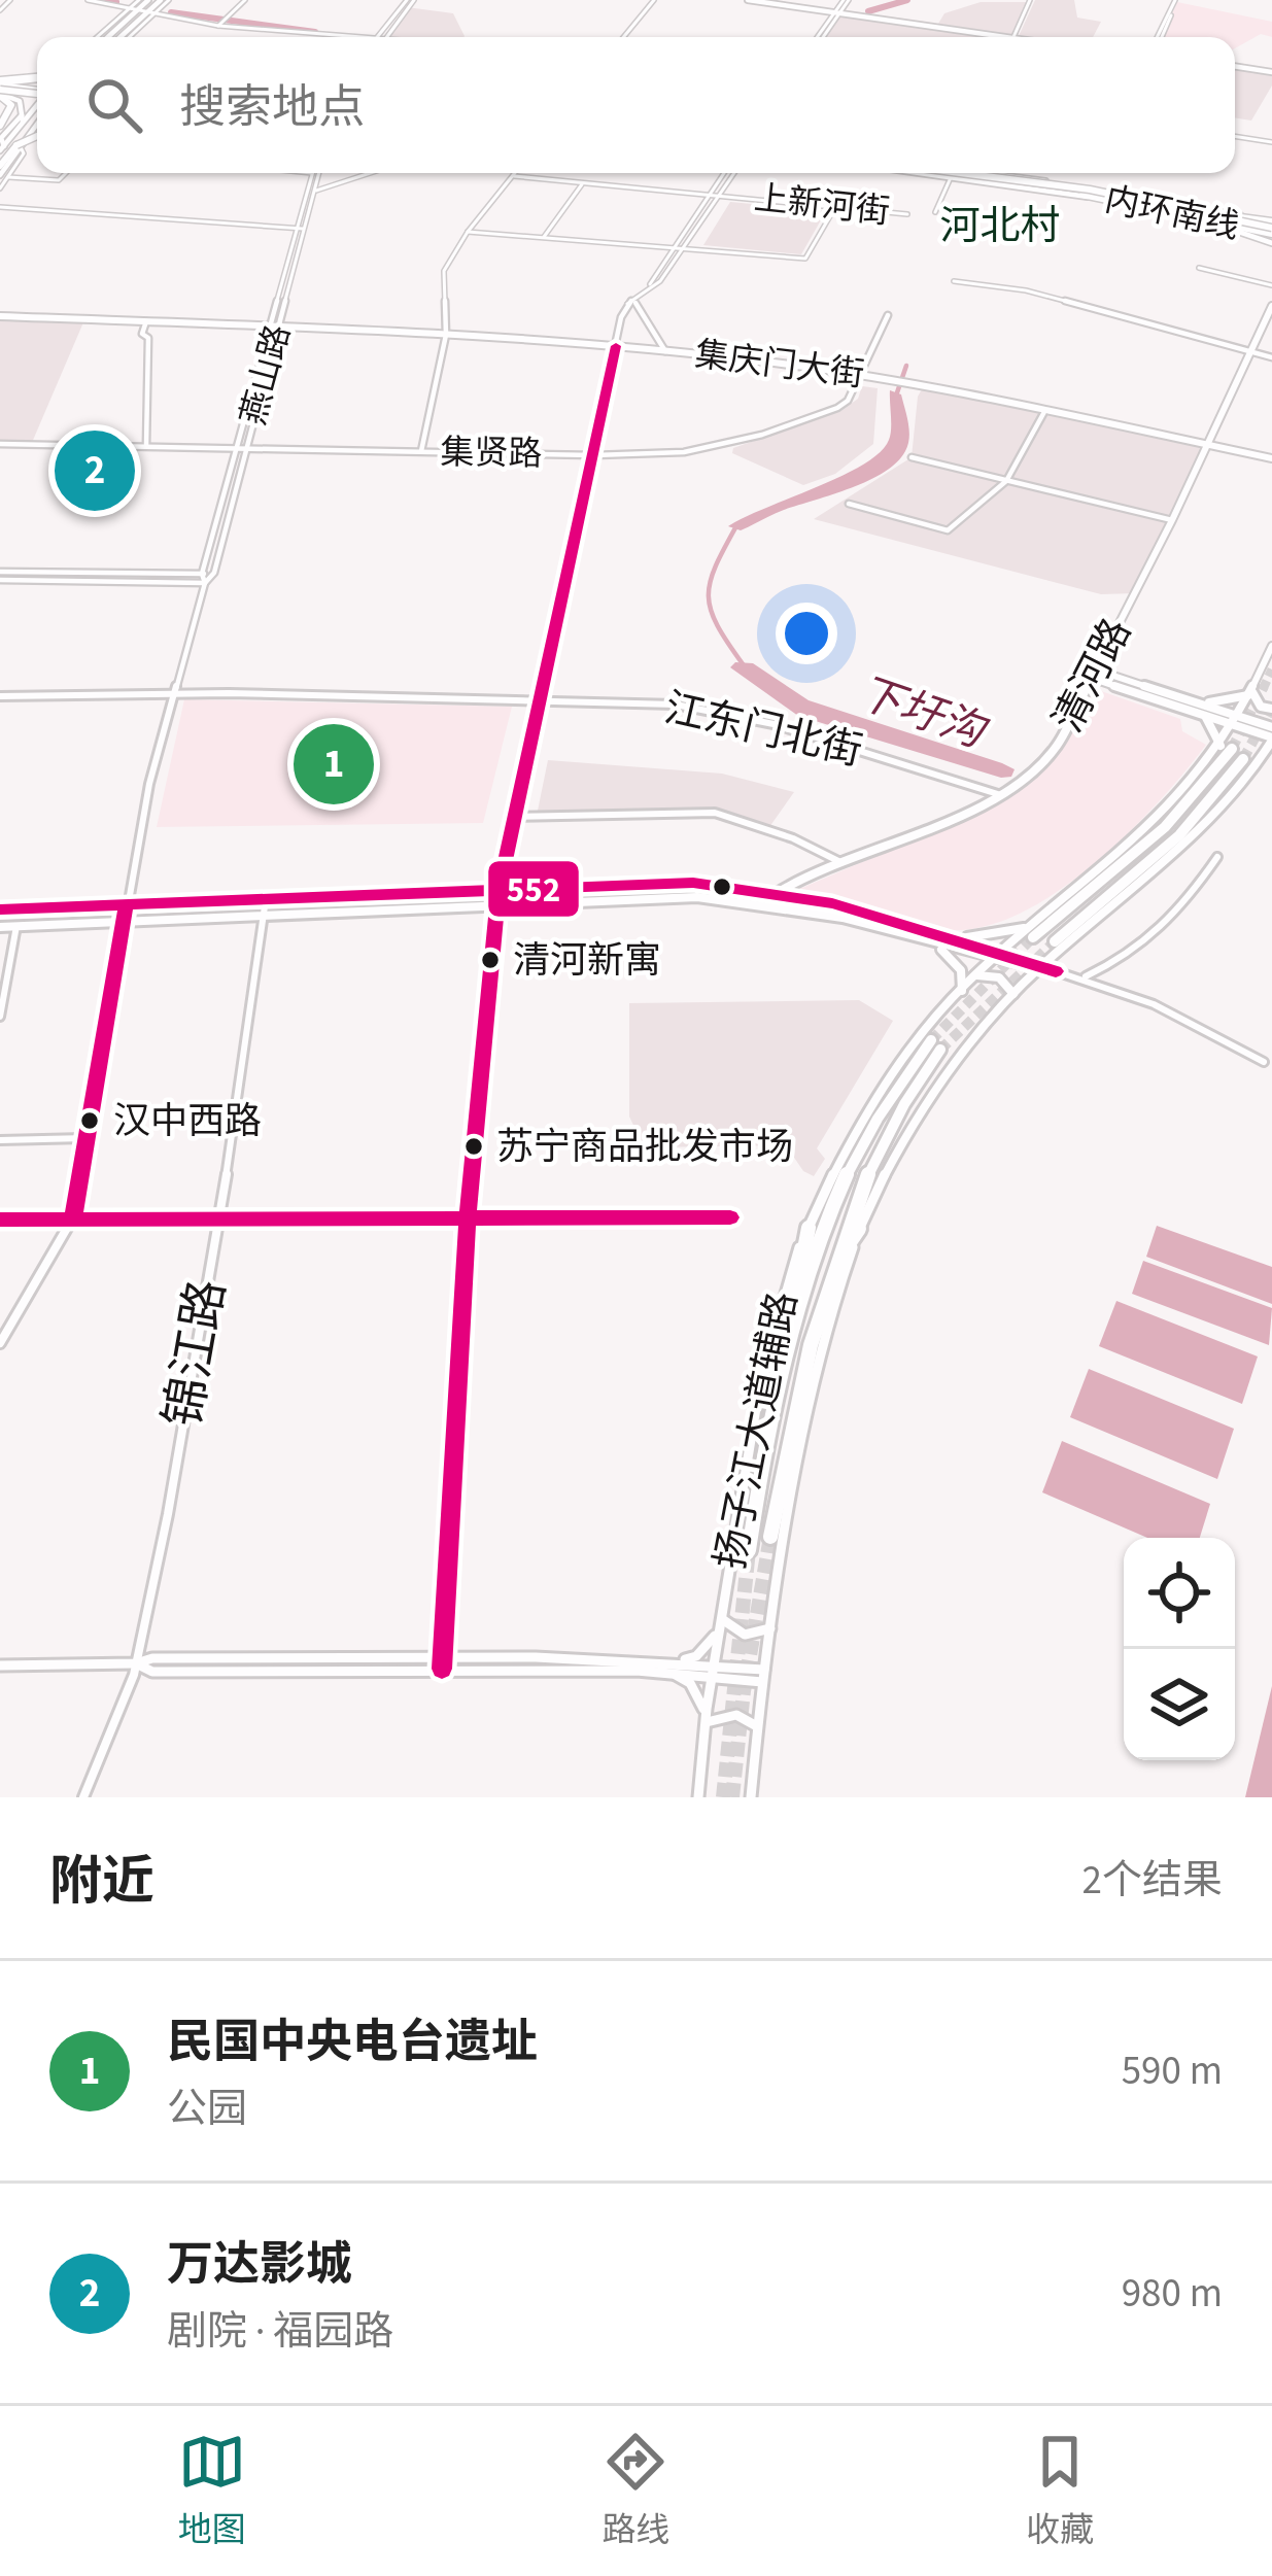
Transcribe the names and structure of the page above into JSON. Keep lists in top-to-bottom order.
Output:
{
  "streets": {
    "highway": ["内环南线"],
    "main road": ["集庆门大街", "清河路", "扬子江大道辅路"],
    "street": [
      "上新河街",
      "燕山路",
      "集贤路",
      "江东门北街",
      "锦江路"
    ]
  },
  "crossings": [
    ["集庆门大街", "燕山路"],
    ["集庆门大街", "集贤路"],
    ["集庆门大街", "清河路"],
    ["燕山路", "集贤路"],
    ["燕山路", "江东门北街"],
    ["清河路", "江东门北街"]
  ],
  "districts": ["河北村"],
  "water": ["下圩沟"],
  "places": ["清河新寓", "汉中西路", "苏宁商品批发市场"],
  "lines": ["transit line 552"],
  "page": {
    "search": "搜索地点",
    "pins": ["2", "1"],
    "heading": ["附近", "2个结果"],
    "list": [
      {
        "mark": "1",
        "name": "民国中央电台遗址",
        "note": "公园",
        "value": "590 m"
      },
      {
        "mark": "2",
        "name": "万达影城",
        "note": "剧院 · 福园路",
        "value": "980 m"
      }
    ],
    "nav": ["地图", "路线", "收藏"]
  }
}
